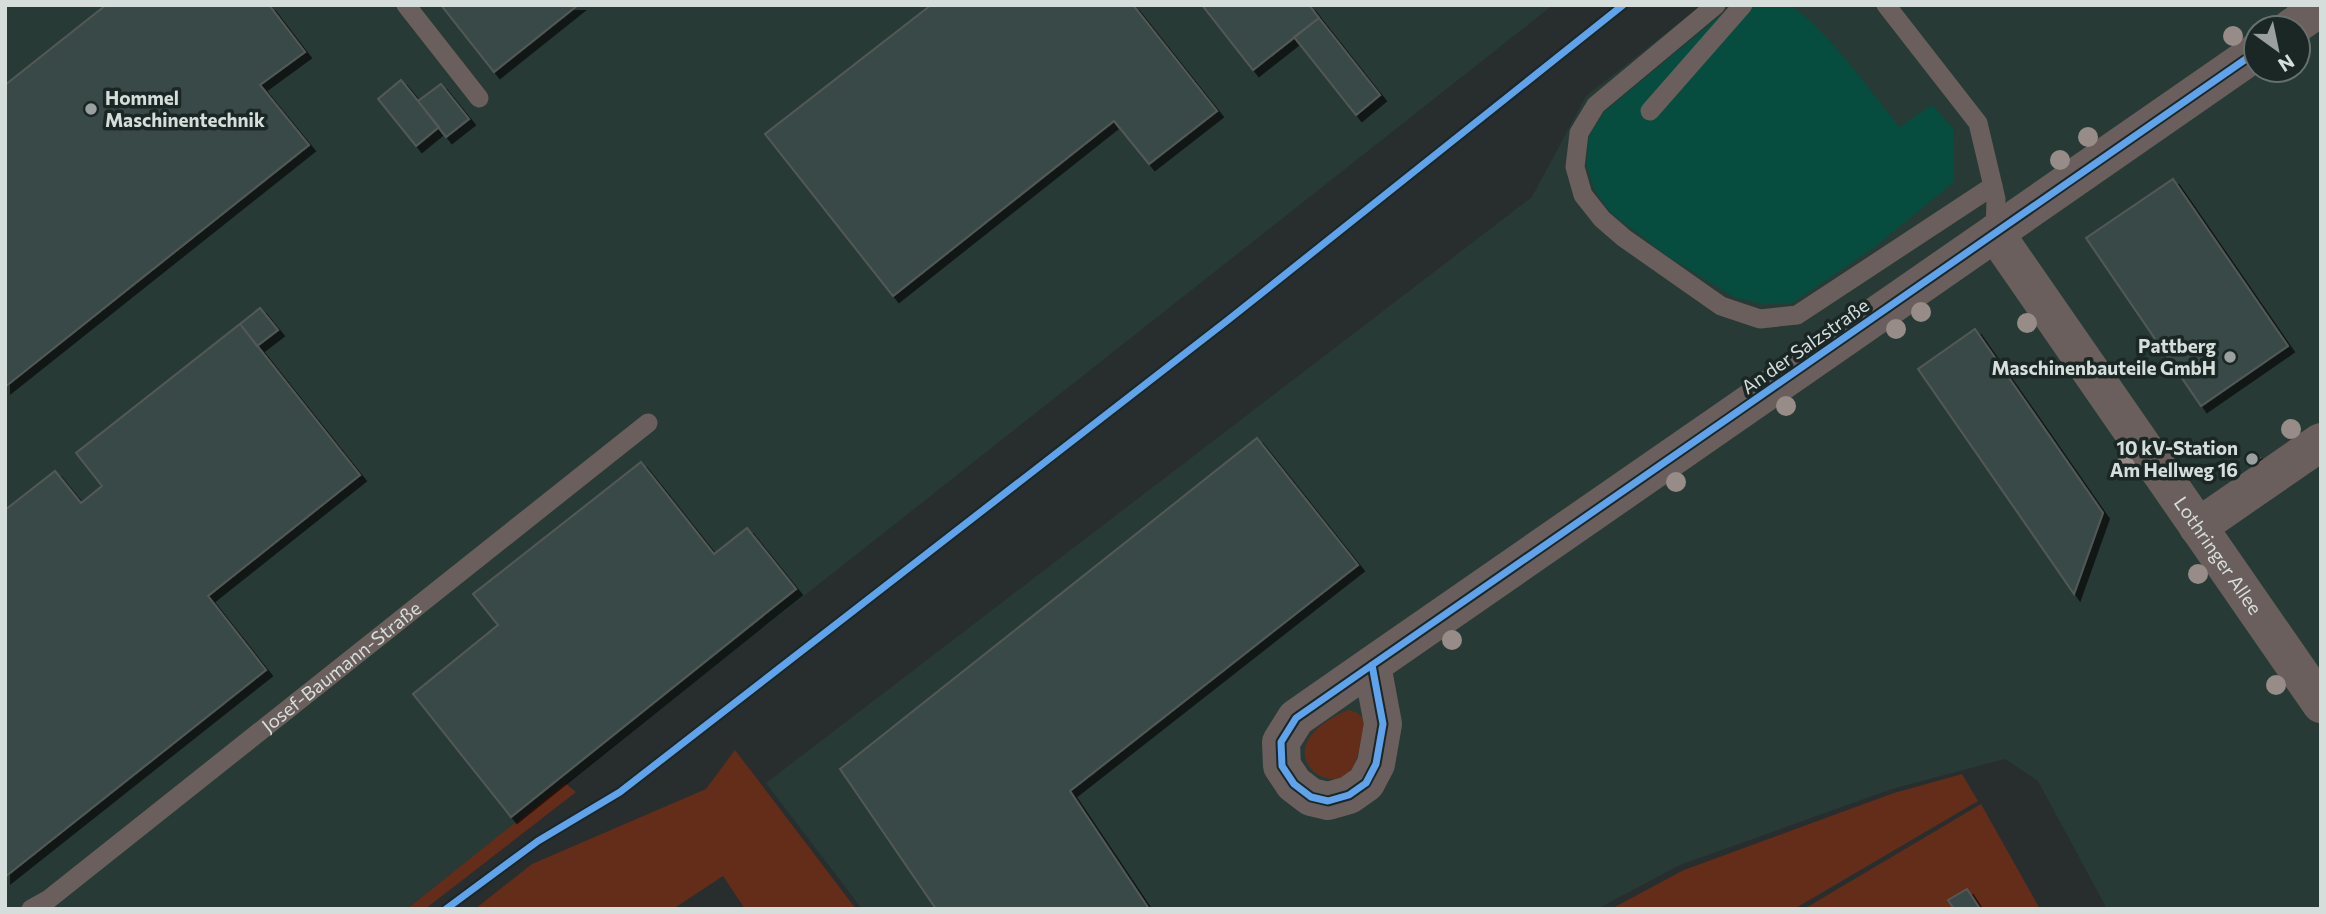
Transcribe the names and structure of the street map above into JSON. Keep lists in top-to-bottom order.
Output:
{
  "streets": {
    "street": ["An der Salzstraße", "Lothringer Allee"],
    "lane": ["Josef-Baumann-Straße"]
  },
  "crossings": [
    ["An der Salzstraße", "Lothringer Allee"]
  ],
  "places": ["Hommel Maschinentechnik", "Pattberg Maschinenbauteile GmbH", "10 kV-Station Am Hellweg 16"],
  "north": "bottom right"
}
